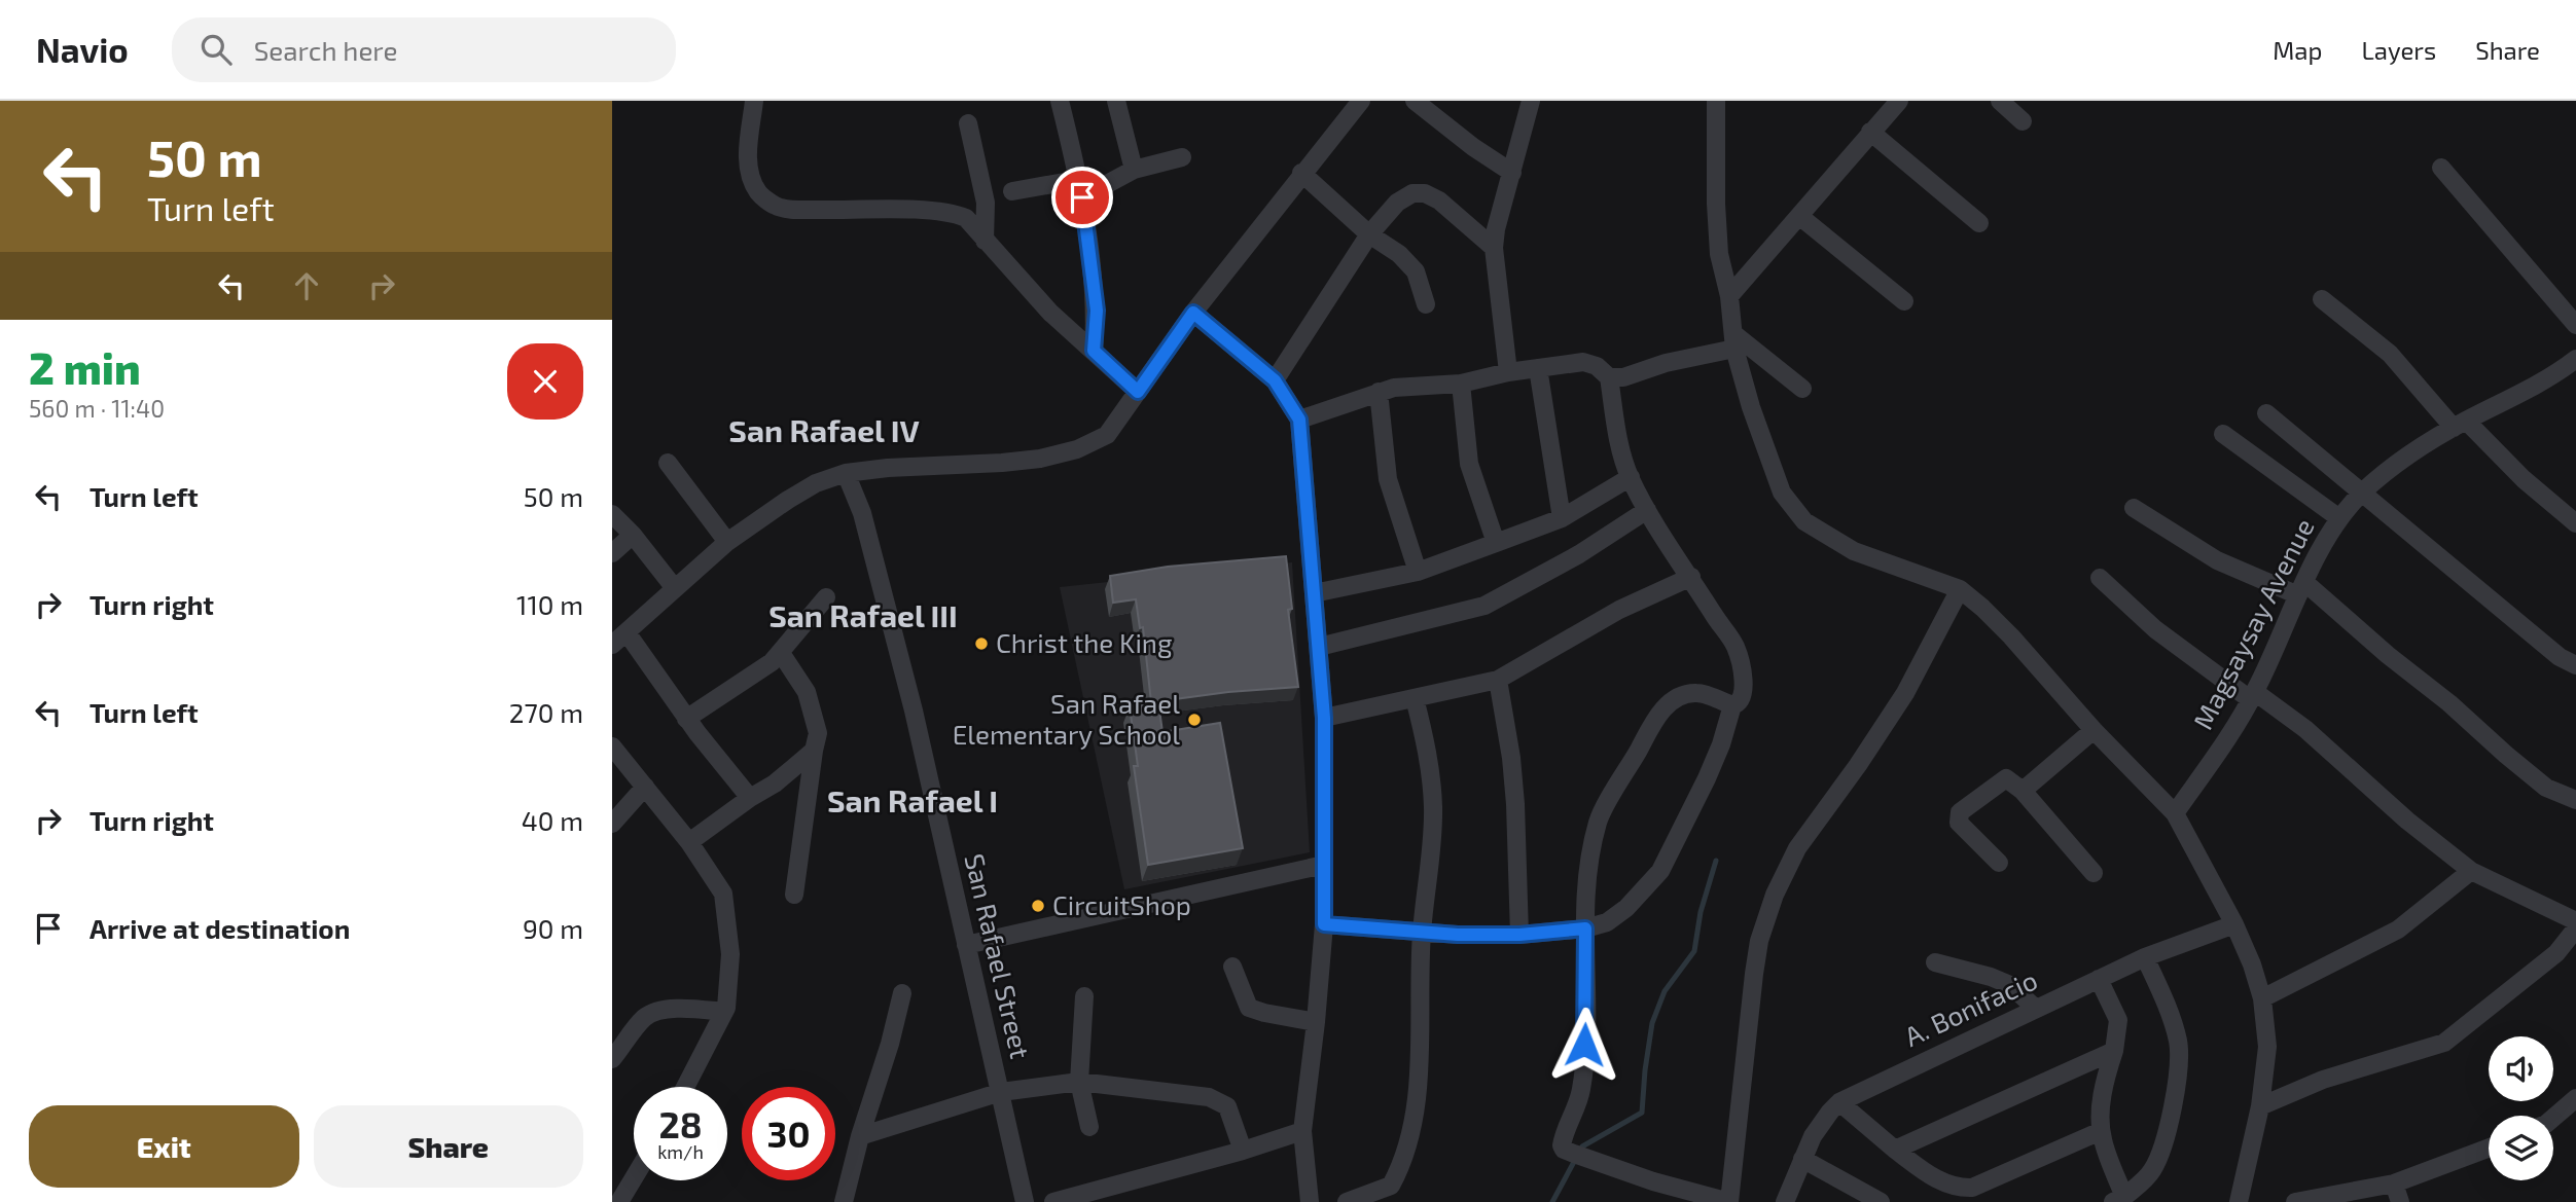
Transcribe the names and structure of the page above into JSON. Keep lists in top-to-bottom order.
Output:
{
  "streets": {
    "street": ["Magsaysay Avenue", "San Rafael Street", "A. Bonifacio"]
  },
  "districts": ["San Rafael IV", "San Rafael III", "San Rafael I"],
  "places": ["Christ the King", "San Rafael Elementary School", "CircuitShop"],
  "page": {
    "header": "Navio",
    "search": "Search here",
    "nav": ["Map", "Layers", "Share"],
    "turn": ["50 m", "Turn left"],
    "heading": ["2 min", "560 m · 11:40"],
    "list": [
      {
        "name": "Turn left",
        "value": "50 m"
      },
      {
        "name": "Turn right",
        "value": "110 m"
      },
      {
        "name": "Turn left",
        "value": "270 m"
      },
      {
        "name": "Turn right",
        "value": "40 m"
      },
      {
        "name": "Arrive at destination",
        "value": "90 m"
      }
    ],
    "speed": "28 km/h",
    "limit": "30",
    "buttons": ["Exit", "Share"]
  }
}
